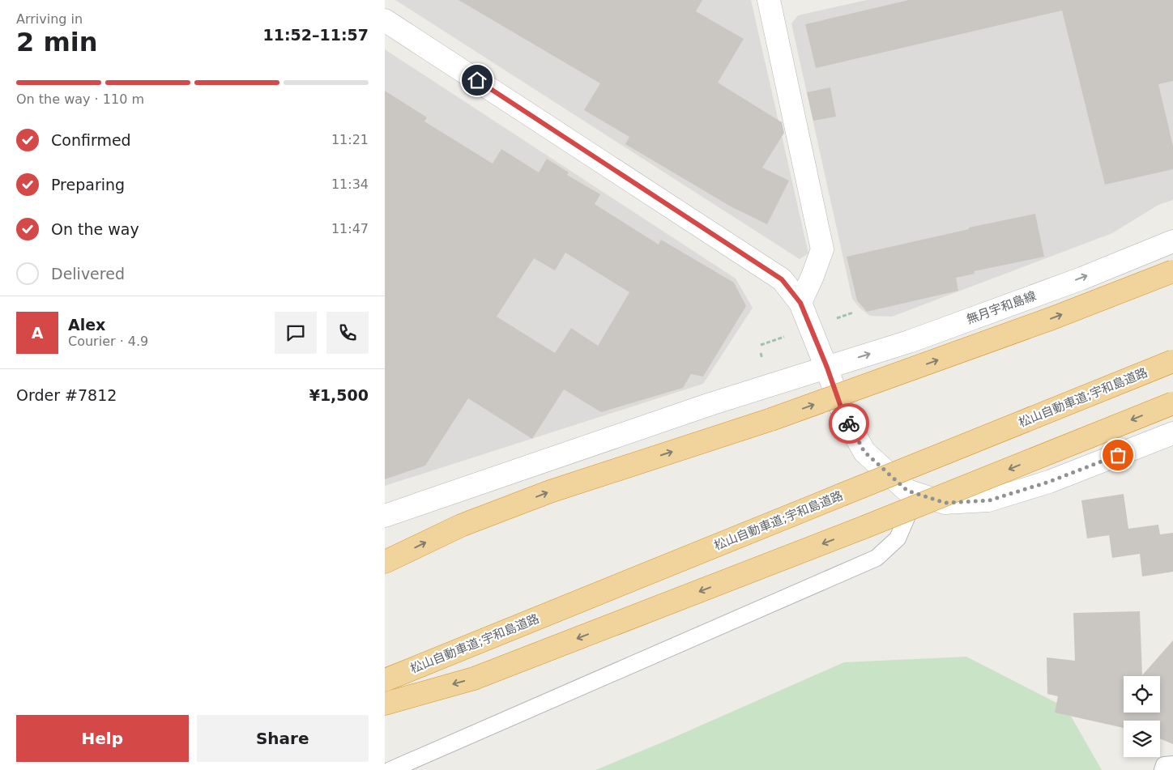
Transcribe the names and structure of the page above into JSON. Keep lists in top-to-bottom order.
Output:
{
  "streets": {
    "highway": ["松山自動車道;宇和島道路"],
    "main road": ["無月宇和島線"]
  },
  "page": {
    "heading": ["2 min", "Arriving in", "11:52–11:57"],
    "panel": [
      "Alex",
      "Courier · 4.9",
      "Order #7812",
      "¥1,500"
    ],
    "bar": "On the way · 110 m",
    "list": [
      ["Confirmed", "11:21"],
      ["Preparing", "11:34"],
      ["On the way", "11:47"],
      "Delivered"
    ],
    "round": "A",
    "buttons": ["Help", "Share"]
  }
}
